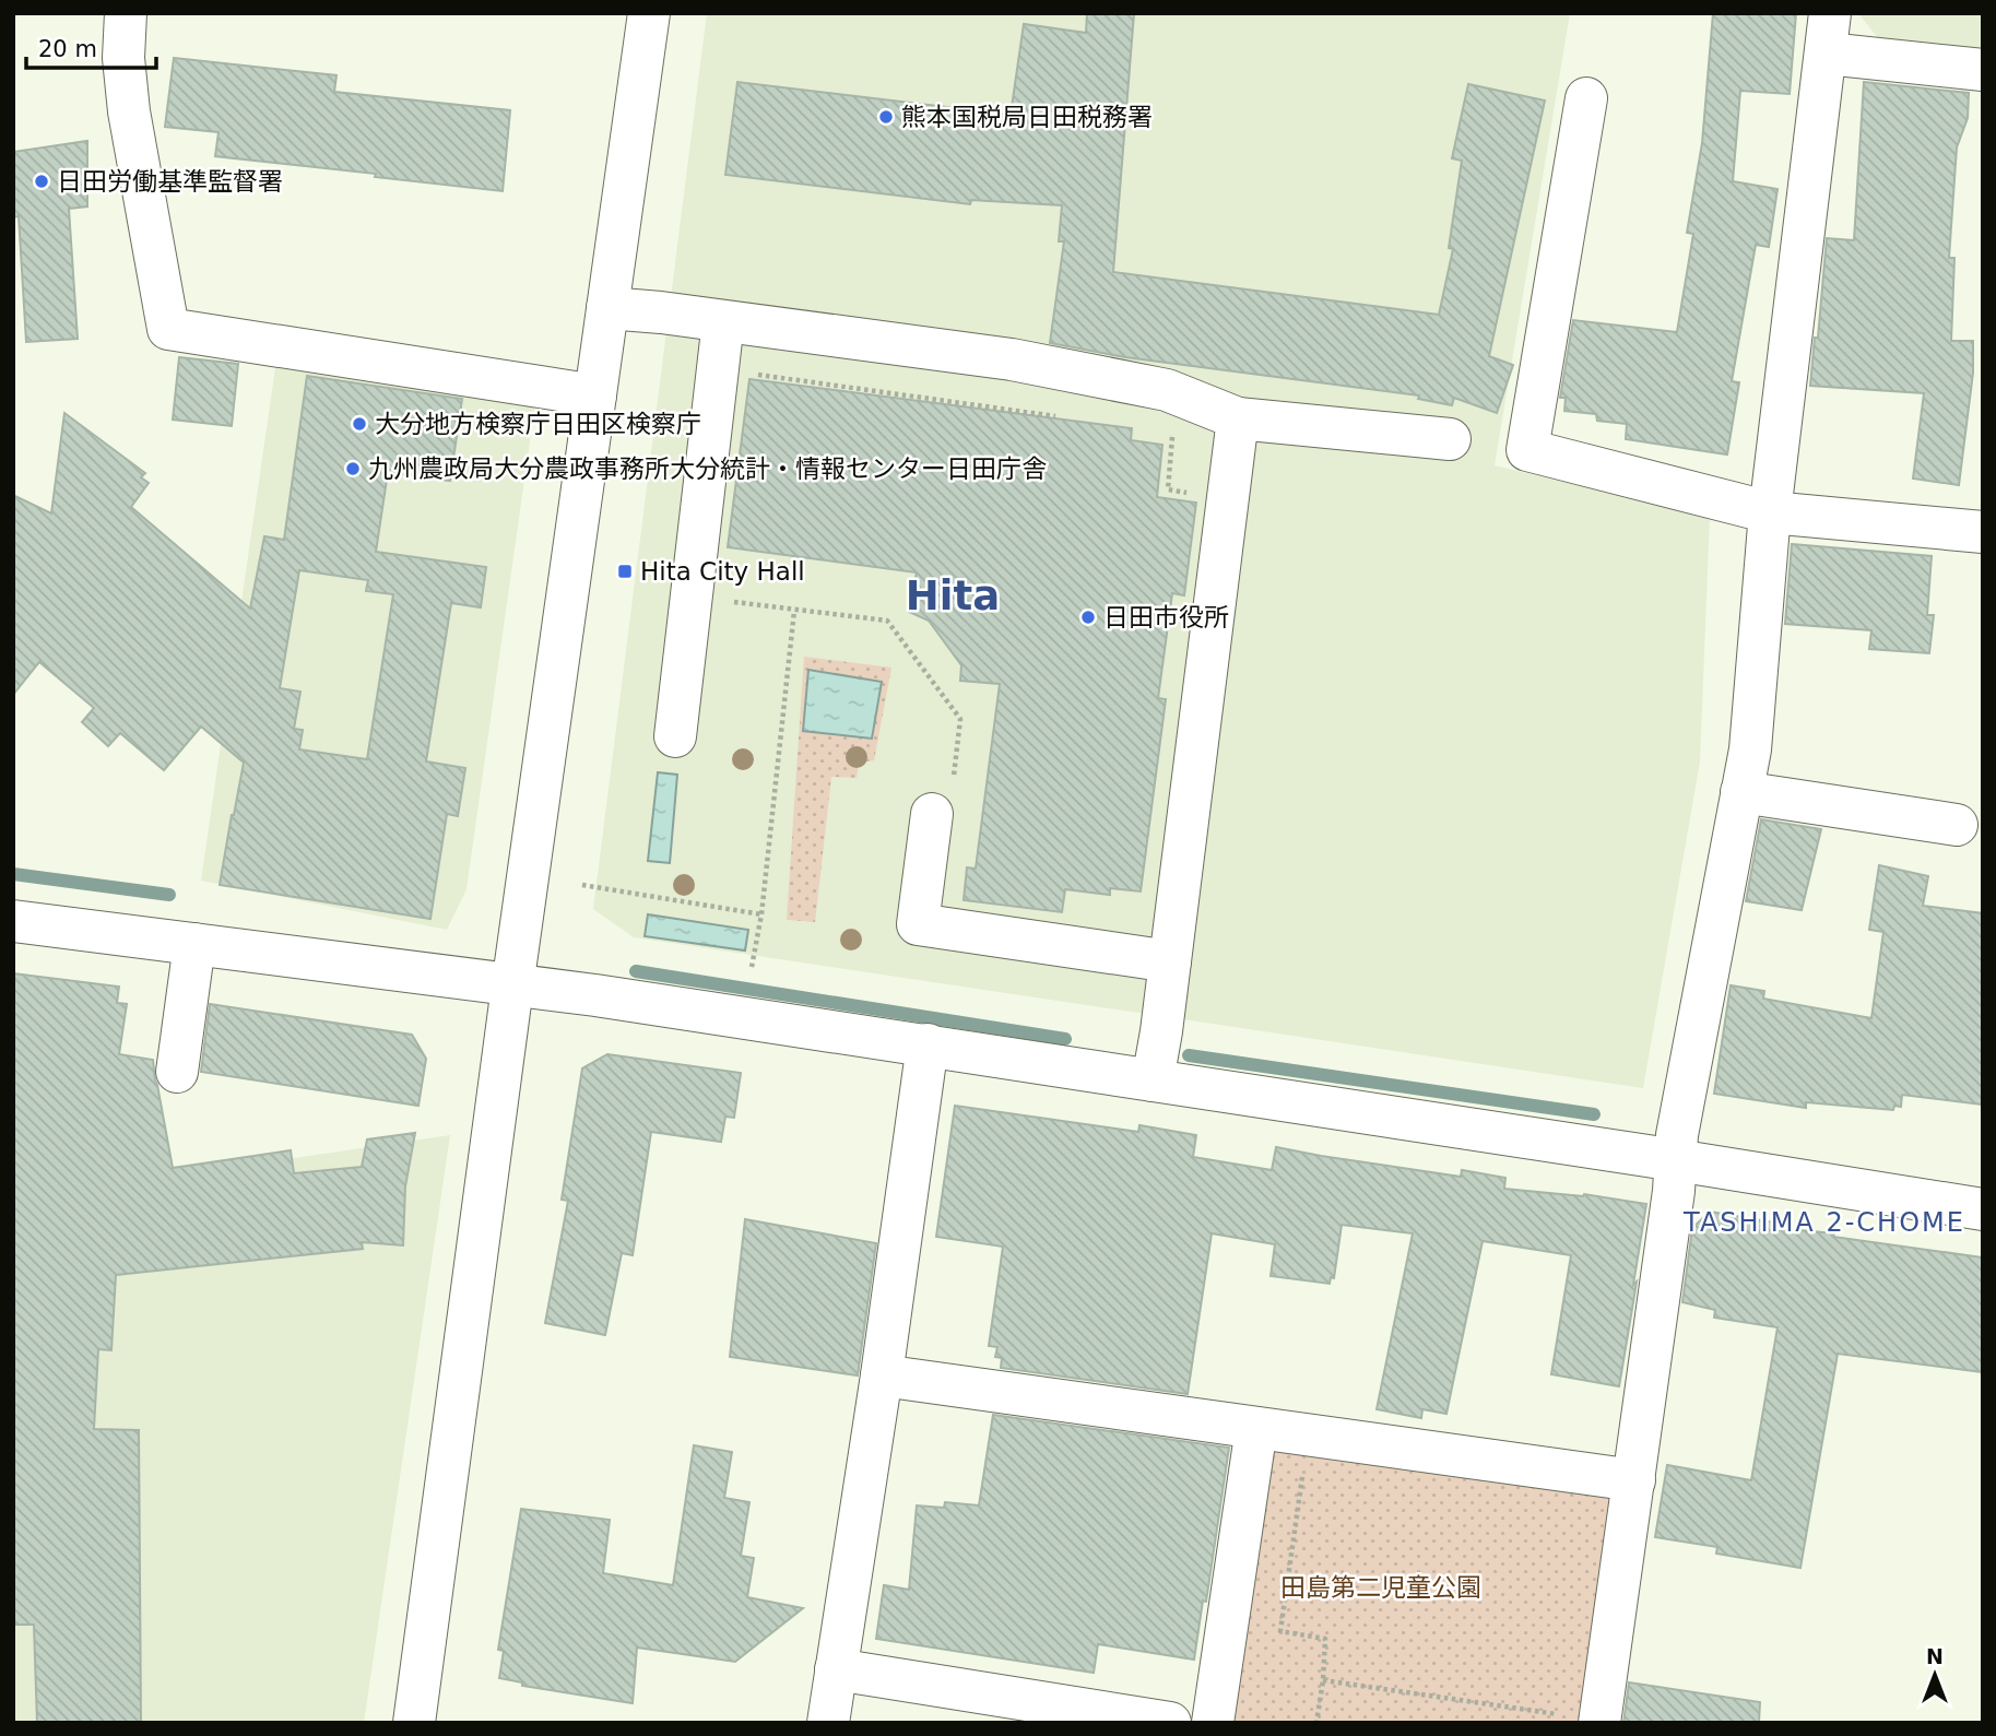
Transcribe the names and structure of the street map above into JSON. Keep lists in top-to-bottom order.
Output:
{
  "districts": ["Hita", "TASHIMA 2-CHOME"],
  "parks": ["田島第二児童公園"],
  "places": {
    "other": [
      "熊本国税局日田税務署",
      "日田労働基準監督署",
      "大分地方検察庁日田区検察庁",
      "九州農政局大分農政事務所大分統計・情報センター日田庁舎",
      "日田市役所"
    ],
    "transit": ["Hita City Hall"]
  },
  "scale_bar": "20 m",
  "north": "top"
}
